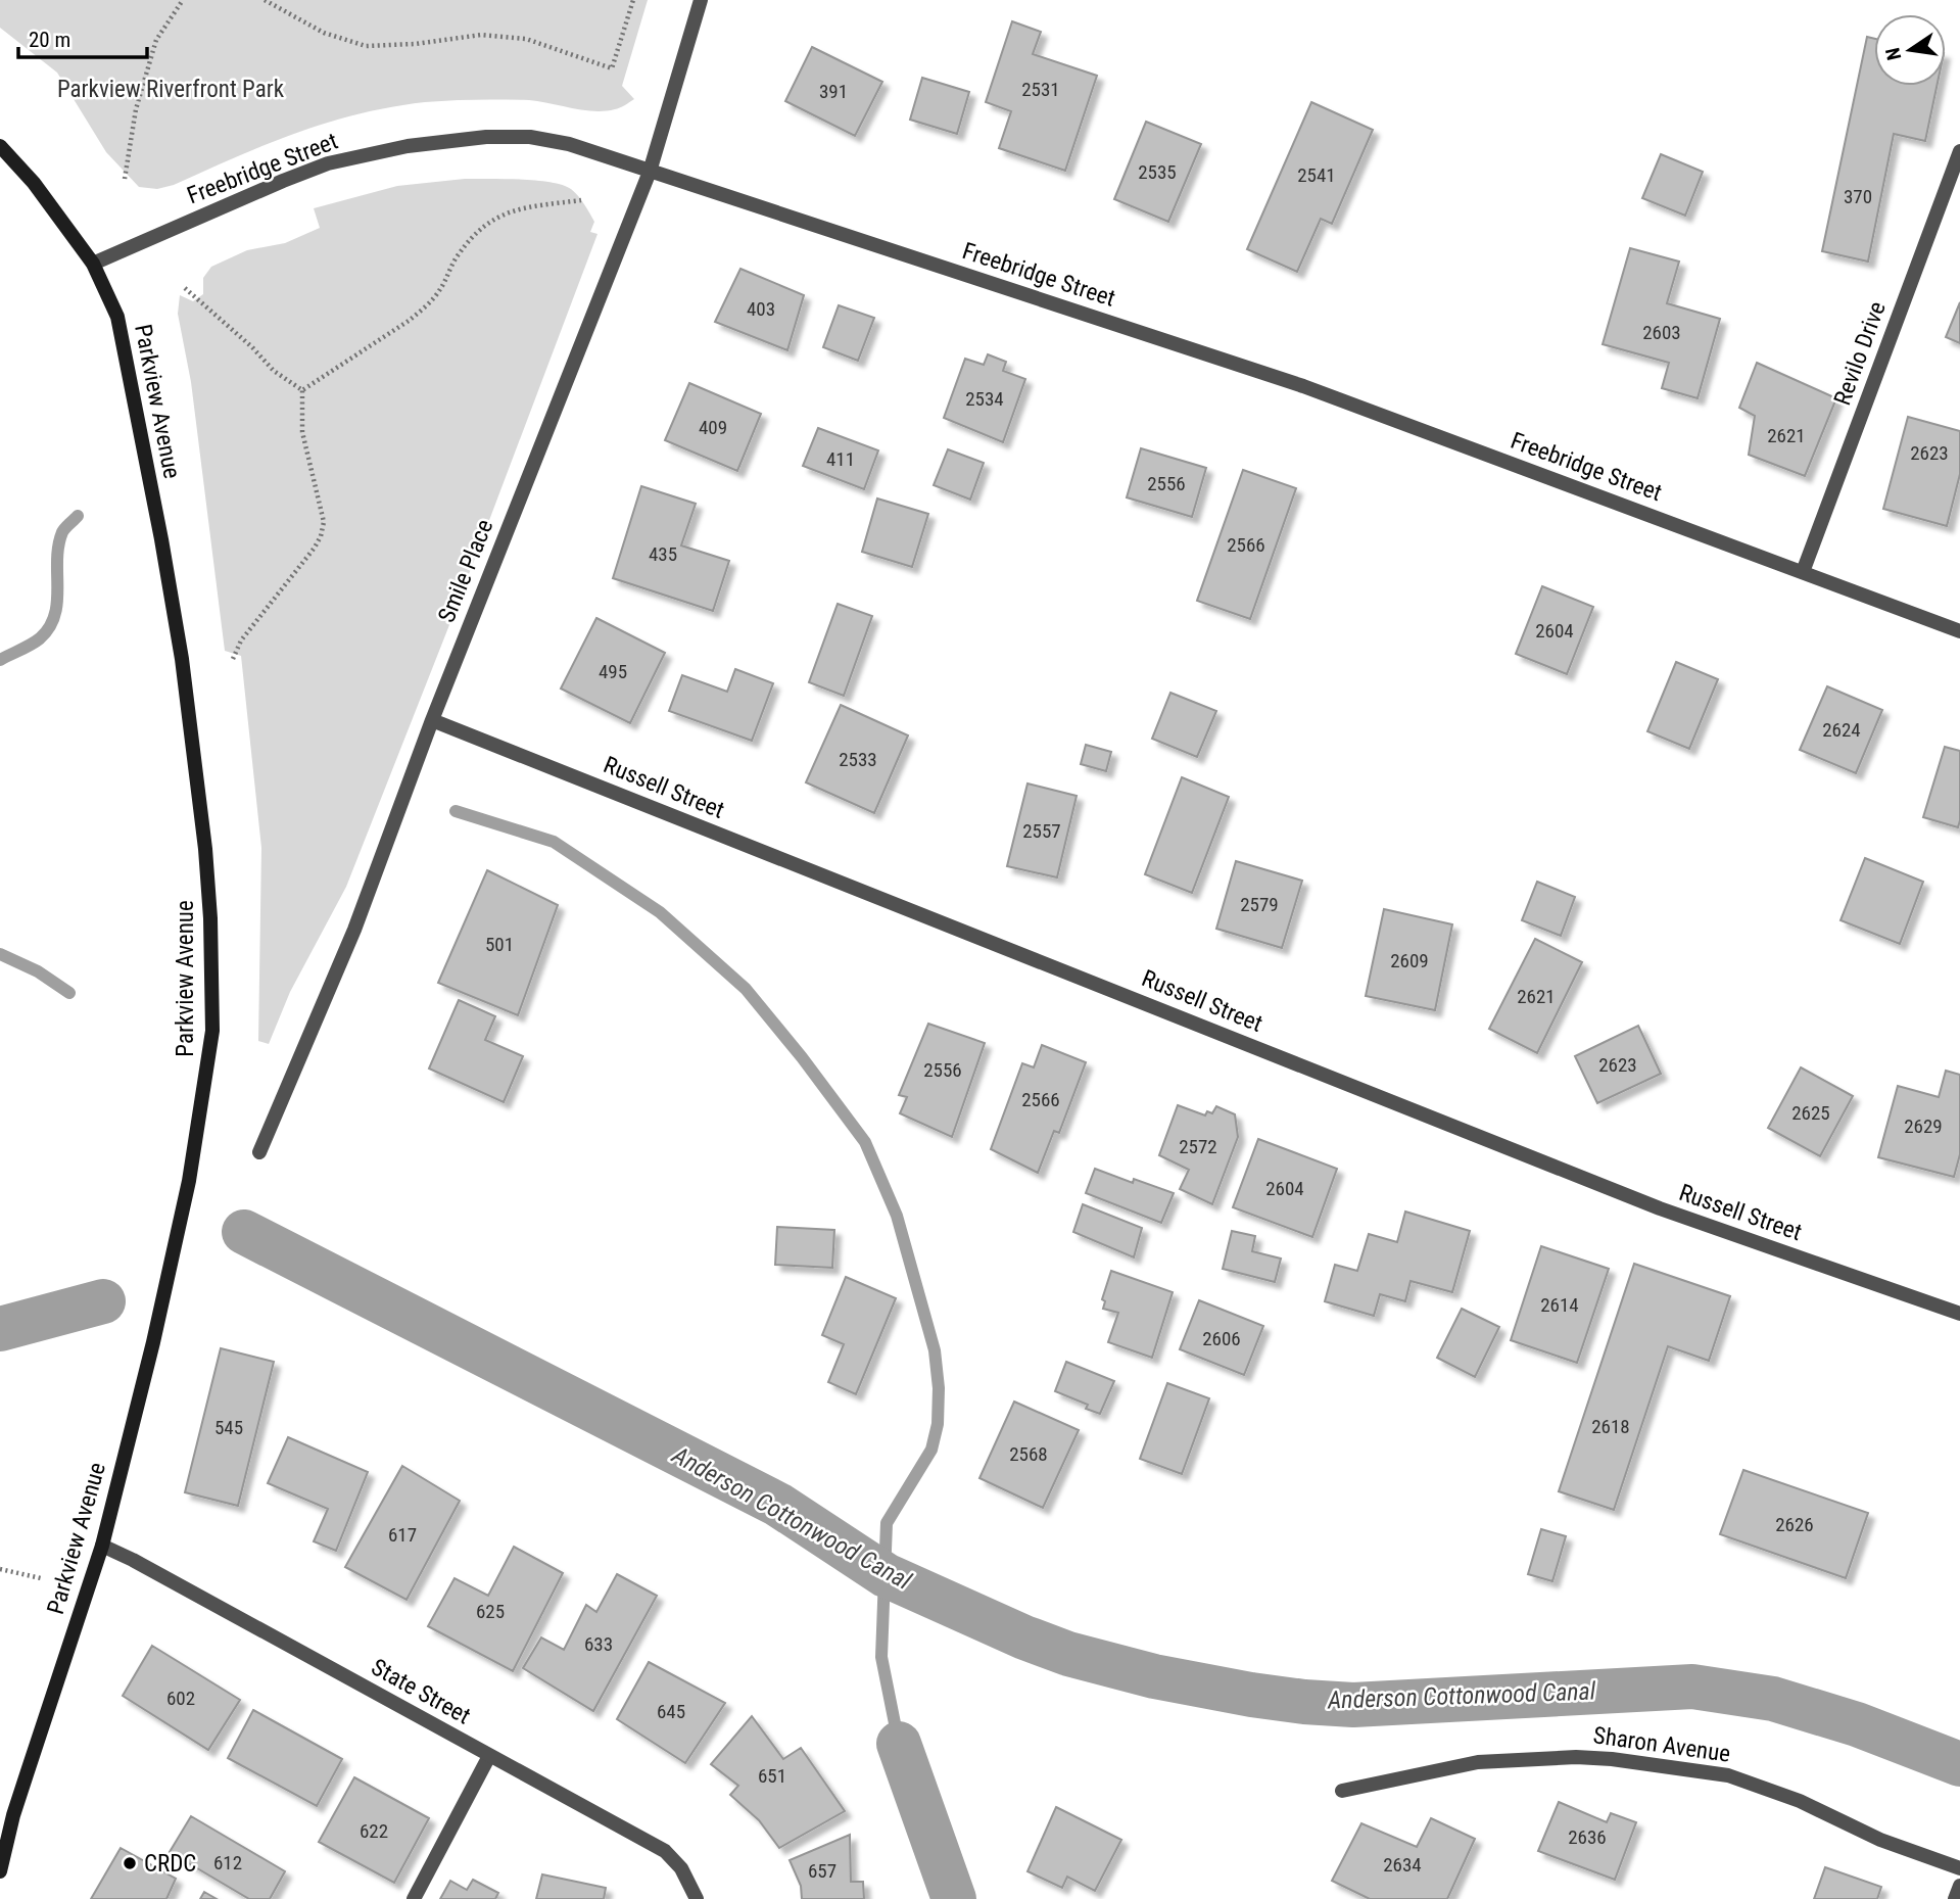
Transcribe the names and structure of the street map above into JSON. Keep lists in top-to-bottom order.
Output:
{
  "streets": {
    "main road": ["Parkview Avenue"],
    "street": [
      "Freebridge Street",
      "Revilo Drive",
      "Smile Place",
      "Russell Street",
      "State Street",
      "Sharon Avenue"
    ]
  },
  "crossings": [
    ["Freebridge Street", "Revilo Drive"],
    ["Freebridge Street", "Parkview Avenue"],
    ["Freebridge Street", "Smile Place"],
    ["Parkview Avenue", "State Street"],
    ["Smile Place", "Russell Street"]
  ],
  "water": ["Anderson Cottonwood Canal"],
  "parks": ["Parkview Riverfront Park"],
  "places": ["CRDC"],
  "house_numbers": [
    "2531",
    "391",
    "2535",
    "2541",
    "370",
    "403",
    "2603",
    "2534",
    "409",
    "2621",
    "2623",
    "411",
    "2556",
    "2566",
    "435",
    "2604",
    "495",
    "2624",
    "2533",
    "2557",
    "2579",
    "501",
    "2609",
    "2621",
    "2623",
    "2556",
    "2566",
    "2625",
    "2629",
    "2572",
    "2604",
    "2614",
    "2606",
    "2618",
    "545",
    "2568",
    "2626",
    "617",
    "625",
    "633",
    "602",
    "645",
    "651",
    "622",
    "2636",
    "612",
    "2634",
    "657"
  ],
  "scale_bar": "20 m",
  "north": "left"
}
